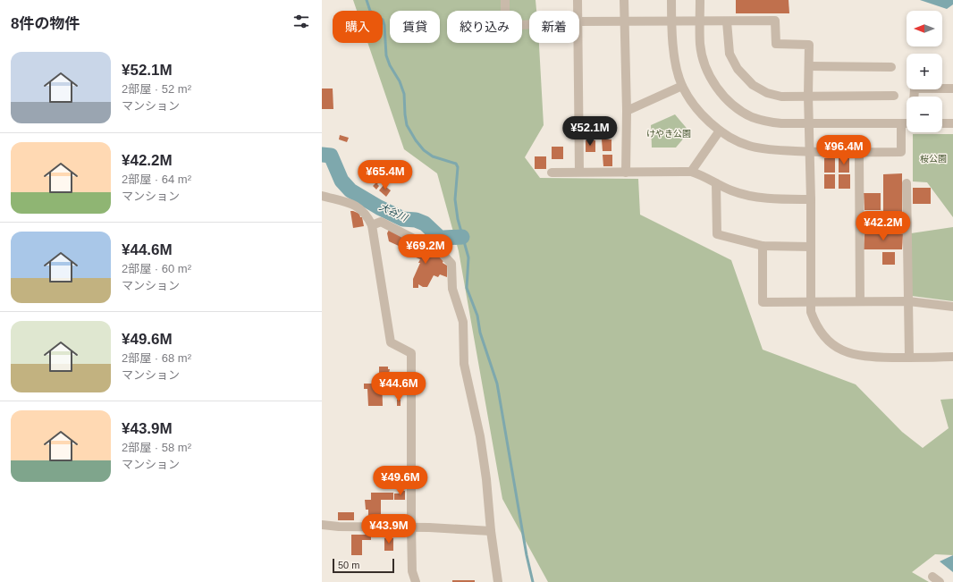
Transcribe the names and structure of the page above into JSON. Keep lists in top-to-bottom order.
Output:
{
  "water": ["大谷川"],
  "parks": ["けやき公園", "桜公園"],
  "scale_bar": "50 m",
  "north": "left",
  "page": {
    "heading": "8件の物件",
    "map_buttons": ["+", "−"],
    "chip": [
      "購入",
      "賃貸",
      "絞り込み",
      "新着"
    ],
    "list": [
      {
        "name": "¥52.1M",
        "note": "2部屋 · 52 m² · マンション"
      },
      {
        "name": "¥42.2M",
        "note": "2部屋 · 64 m² · マンション"
      },
      {
        "name": "¥44.6M",
        "note": "2部屋 · 60 m² · マンション"
      },
      {
        "name": "¥49.6M",
        "note": "2部屋 · 68 m² · マンション"
      },
      {
        "name": "¥43.9M",
        "note": "2部屋 · 58 m² · マンション"
      }
    ],
    "price": [
      "¥52.1M",
      "¥96.4M",
      "¥65.4M",
      "¥42.2M",
      "¥69.2M",
      "¥44.6M",
      "¥49.6M",
      "¥43.9M"
    ],
    "scale": "50 m"
  }
}
